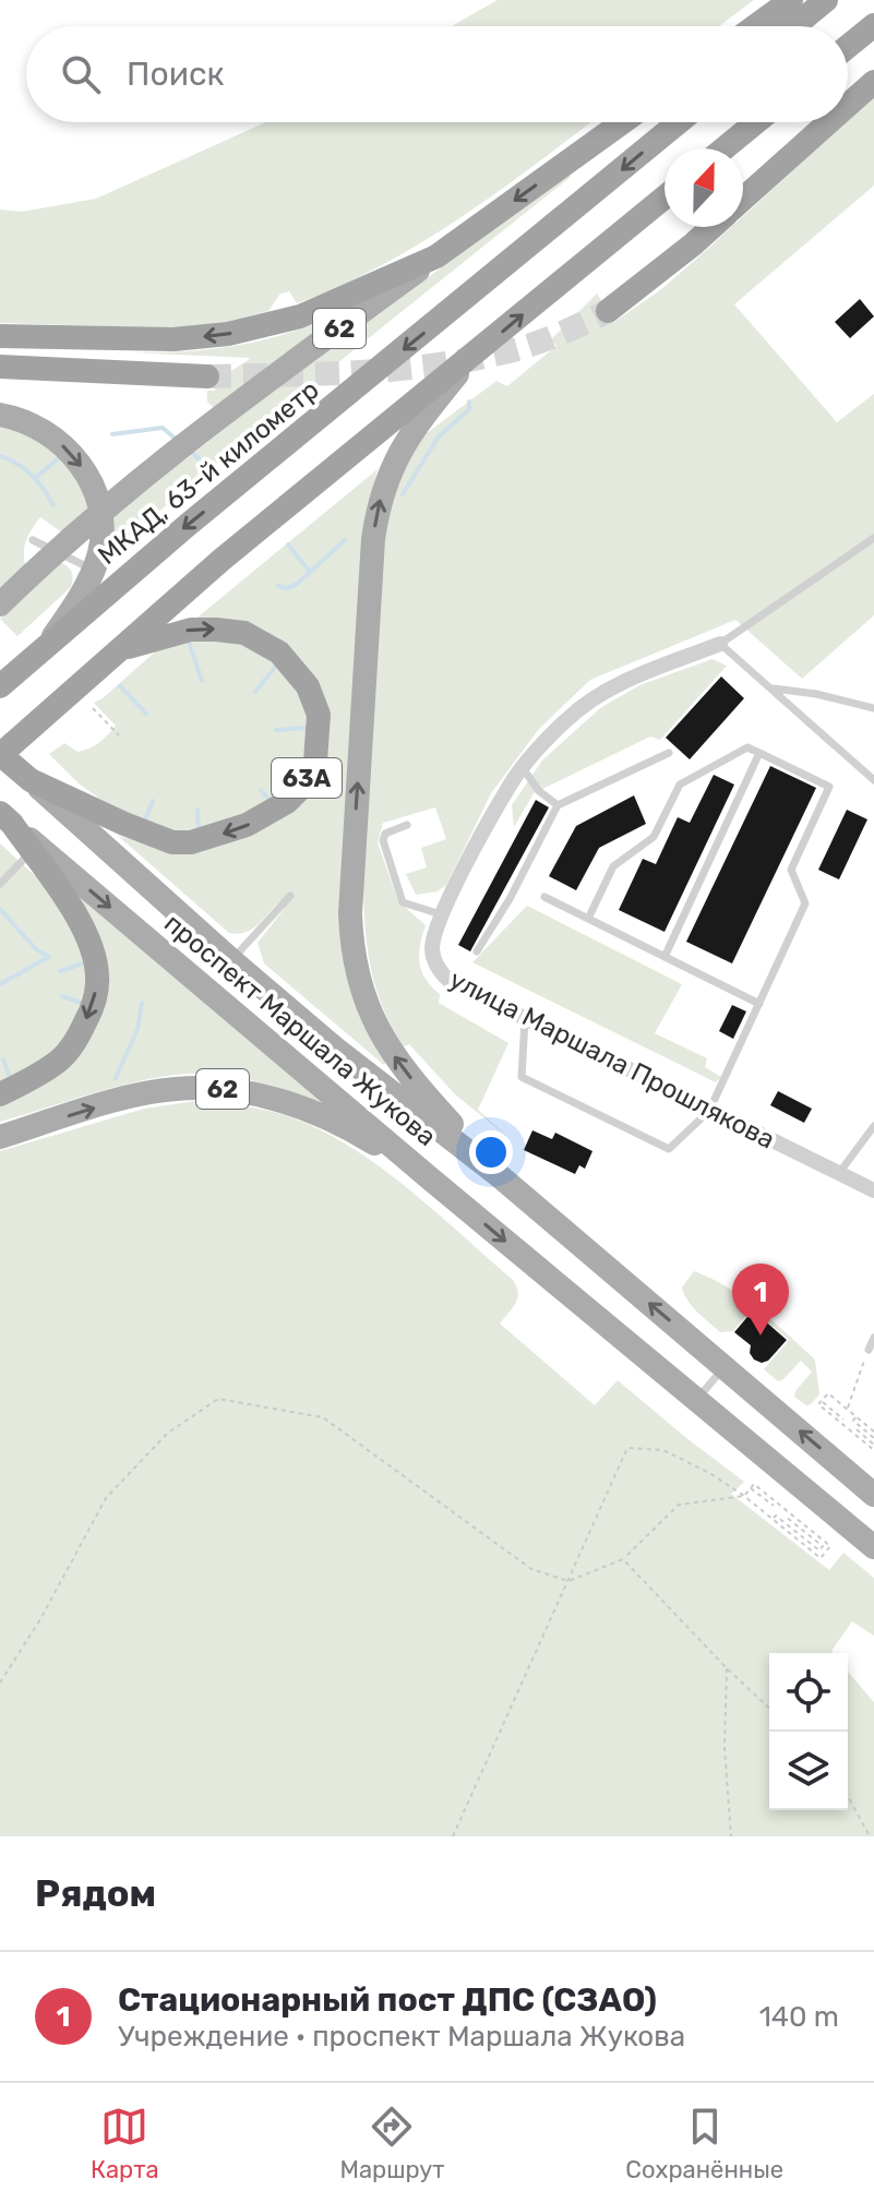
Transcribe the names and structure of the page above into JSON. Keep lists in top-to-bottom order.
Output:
{
  "streets": {
    "highway": ["МКАД, 63-й километр", "63A"],
    "main road": ["62", "проспект Маршала Жукова"],
    "street": ["улица Маршала Прошлякова"]
  },
  "crossings": [
    ["62", "проспект Маршала Жукова"],
    ["63A", "проспект Маршала Жукова"]
  ],
  "north": "top",
  "page": {
    "search": "Поиск",
    "pins": "1",
    "heading": "Рядом",
    "list": [
      {
        "mark": "1",
        "name": "Стационарный пост ДПС (СЗАО)",
        "note": "Учреждение · проспект Маршала Жукова",
        "value": "140 m"
      }
    ],
    "nav": ["Карта", "Маршрут", "Сохранённые"]
  }
}
